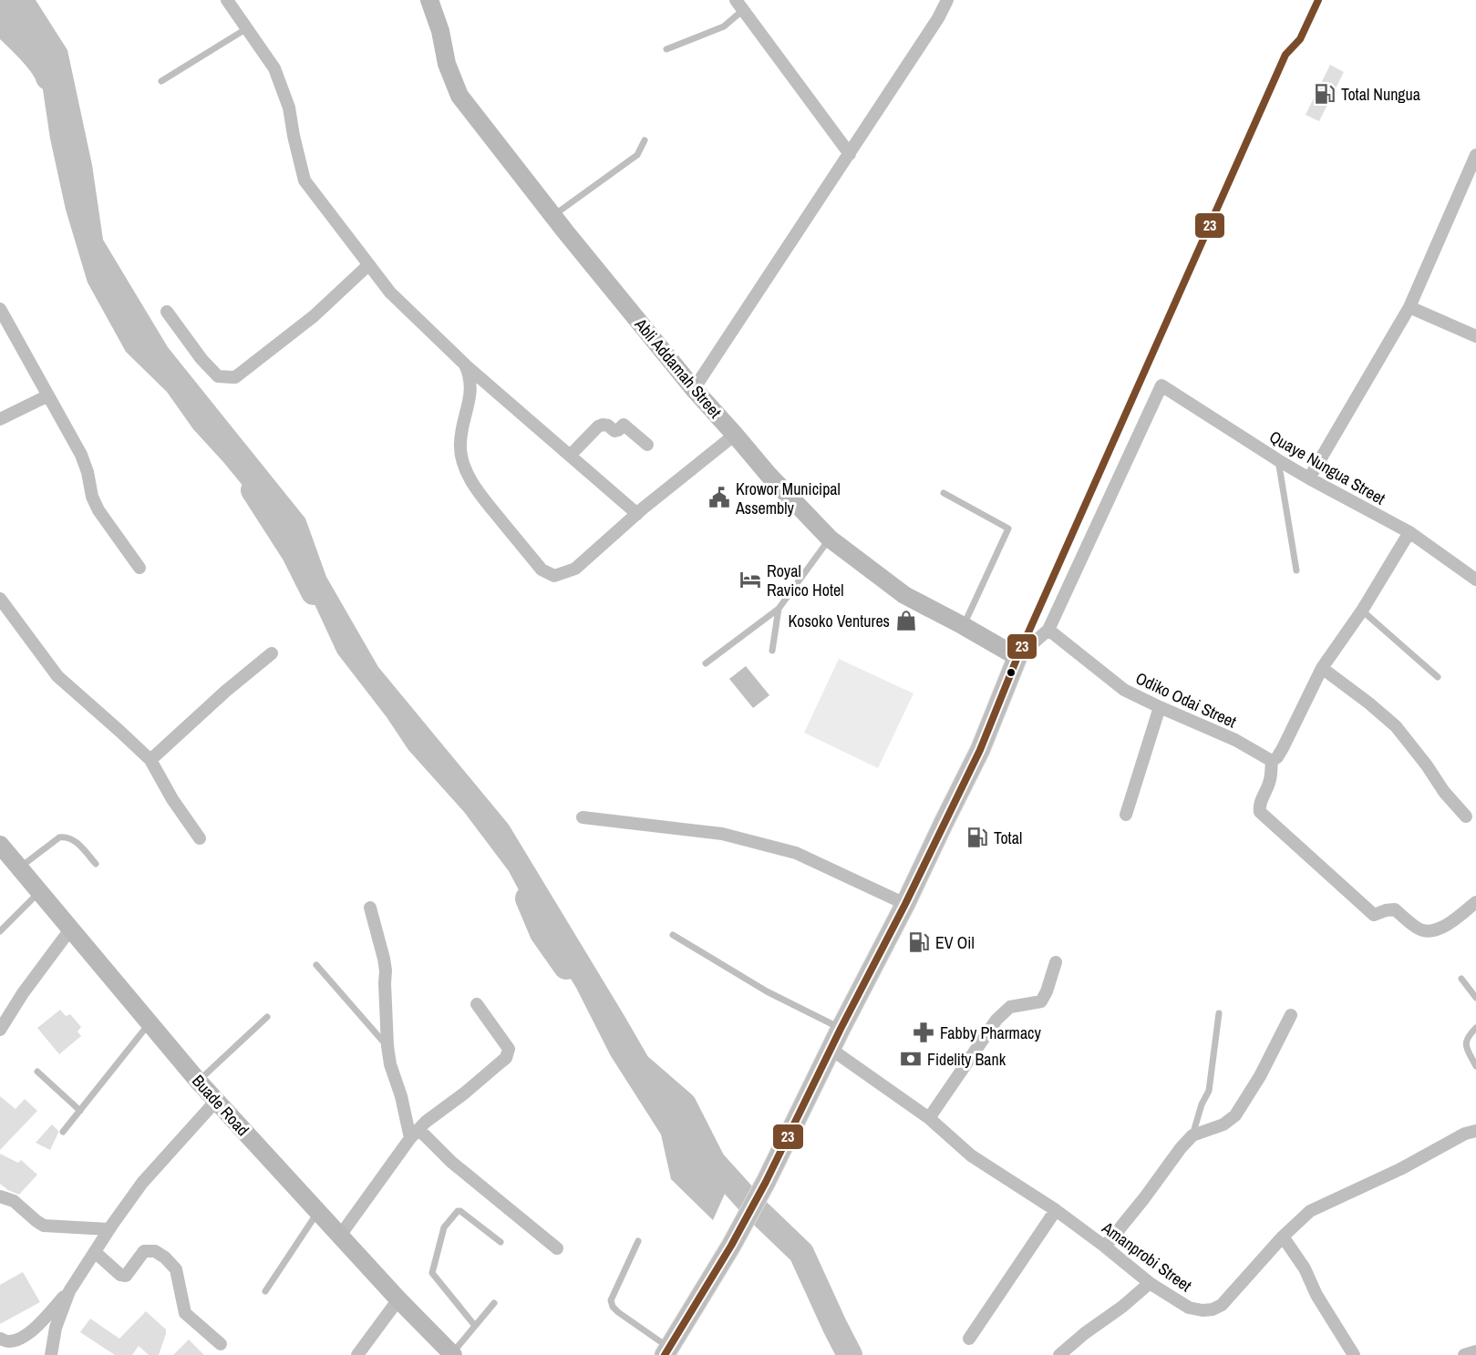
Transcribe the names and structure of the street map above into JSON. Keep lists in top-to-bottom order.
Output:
{
  "streets": {
    "street": [
      "Abli Addamah Street",
      "Quaye Nungua Street",
      "Odiko Odai Street",
      "Buade Road",
      "Amanprobi Street"
    ]
  },
  "crossings": [
    ["Quaye Nungua Street", "Odiko Odai Street"]
  ],
  "places": {
    "fuel station": ["Total Nungua", "Total", "EV Oil"],
    "public building": ["Krowor Municipal Assembly"],
    "hotel": ["Royal Ravico Hotel"],
    "shop": ["Kosoko Ventures"],
    "pharmacy": ["Fabby Pharmacy"],
    "bank": ["Fidelity Bank"]
  },
  "lines": ["transit line 23"]
}
